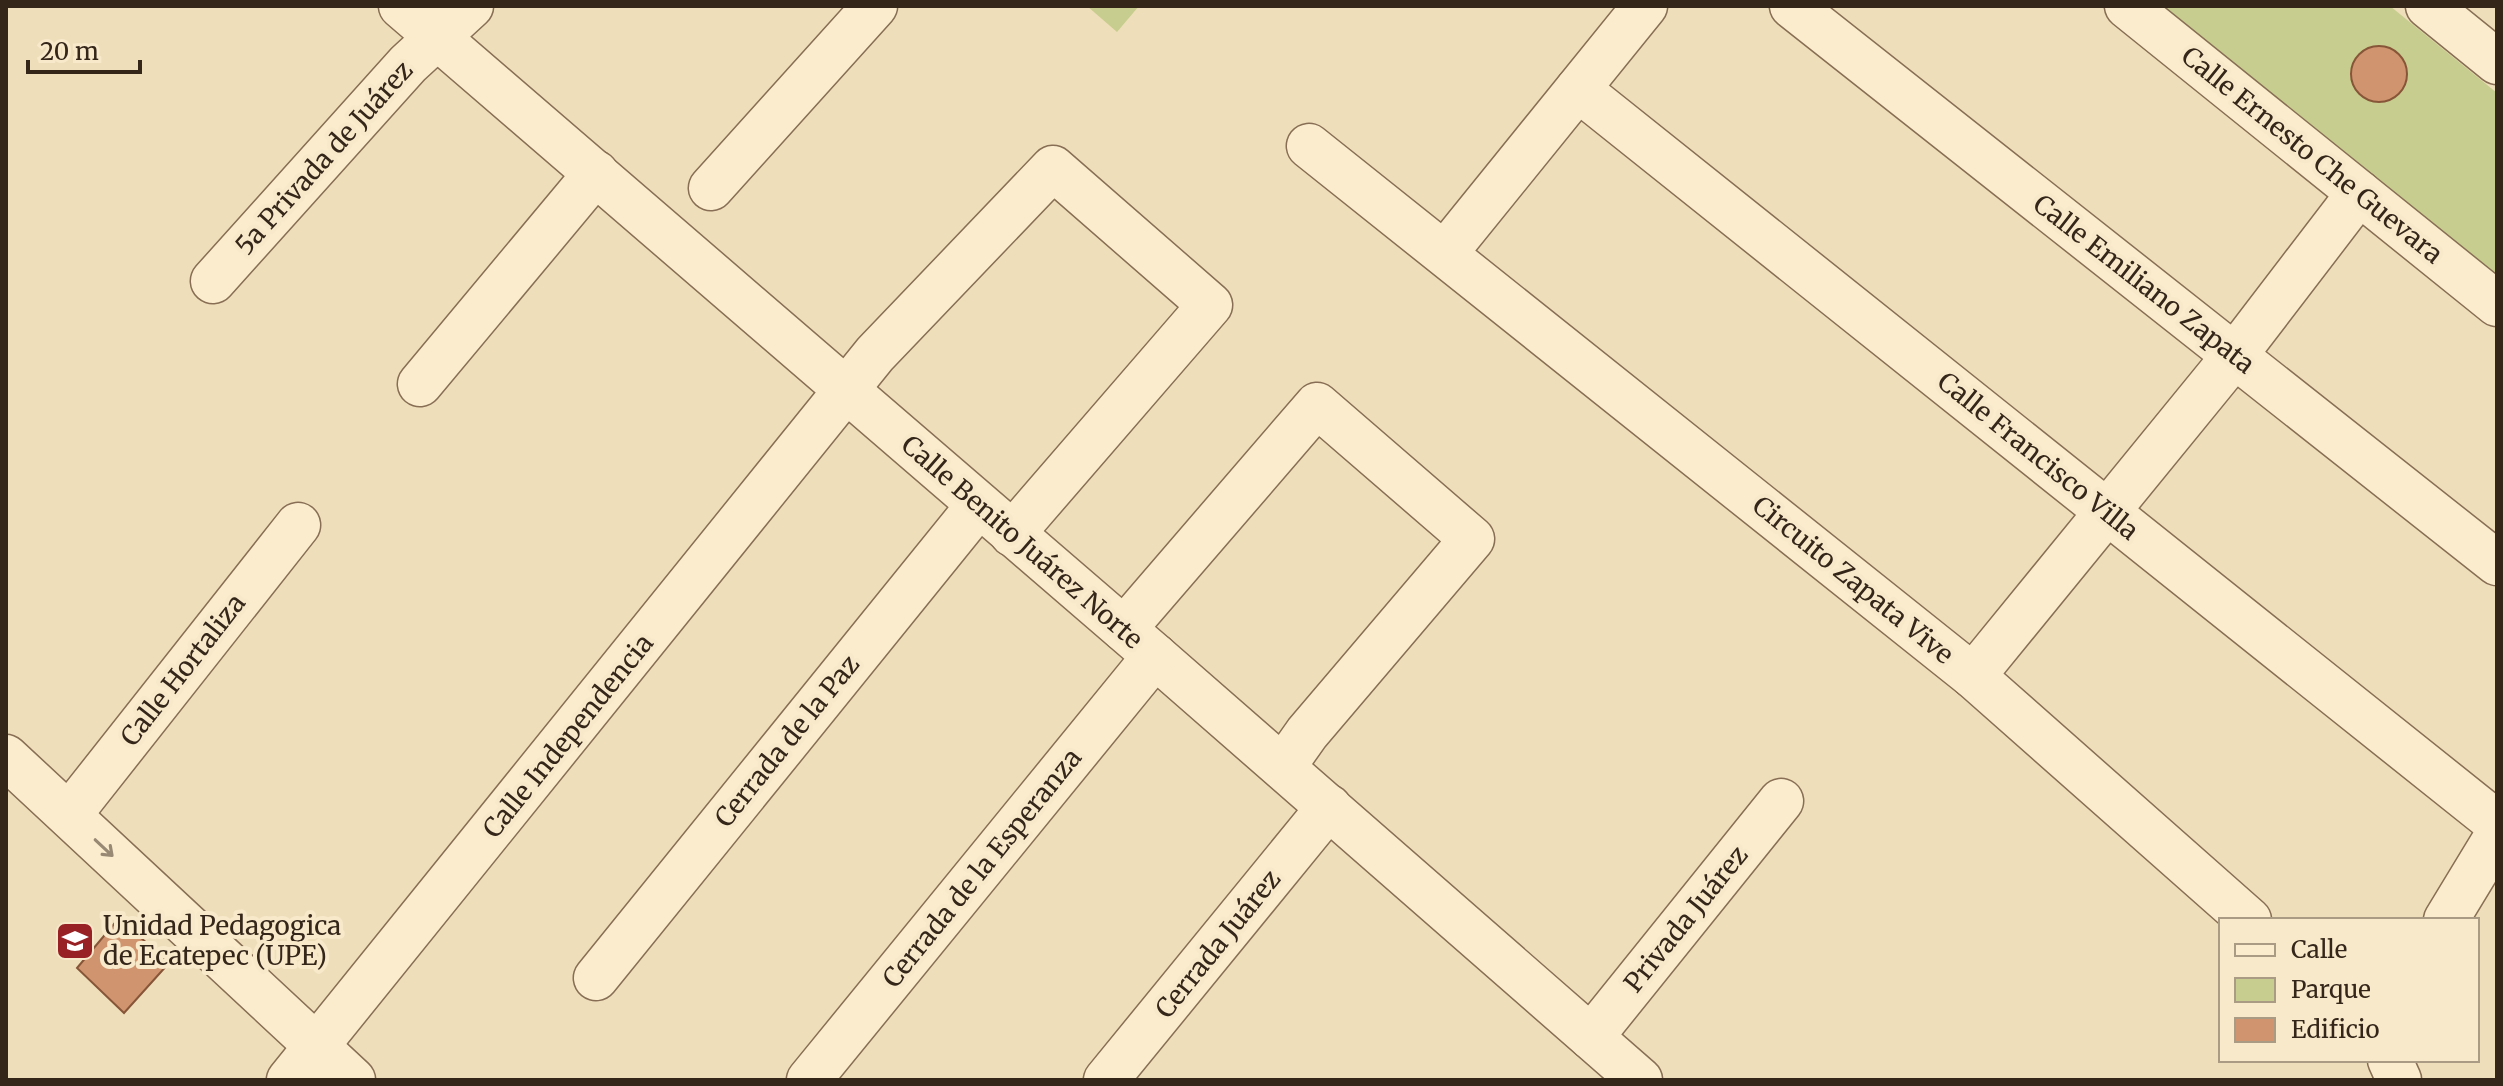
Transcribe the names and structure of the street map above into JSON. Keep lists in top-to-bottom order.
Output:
{
  "streets": {
    "street": [
      "Calle Ernesto Che Guevara",
      "5a Privada de Juárez",
      "Calle Emiliano Zapata",
      "Calle Francisco Villa",
      "Calle Benito Juárez Norte",
      "Circuito Zapata Vive",
      "Calle Hortaliza",
      "Calle Independencia",
      "Cerrada de la Paz",
      "Cerrada de la Esperanza",
      "Privada Juárez",
      "Cerrada Juárez"
    ]
  },
  "crossings": [
    ["5a Privada de Juárez", "Calle Benito Juárez Norte"],
    ["Calle Benito Juárez Norte", "Calle Independencia"],
    ["Calle Benito Juárez Norte", "Cerrada de la Paz"],
    ["Calle Benito Juárez Norte", "Cerrada de la Esperanza"],
    ["Calle Benito Juárez Norte", "Privada Juárez"],
    ["Calle Benito Juárez Norte", "Cerrada Juárez"]
  ],
  "places": {
    "school or university": ["Unidad Pedagogica de Ecatepec (UPE)"]
  },
  "legend": ["Calle", "Parque", "Edificio"],
  "scale_bar": "20 m"
}
